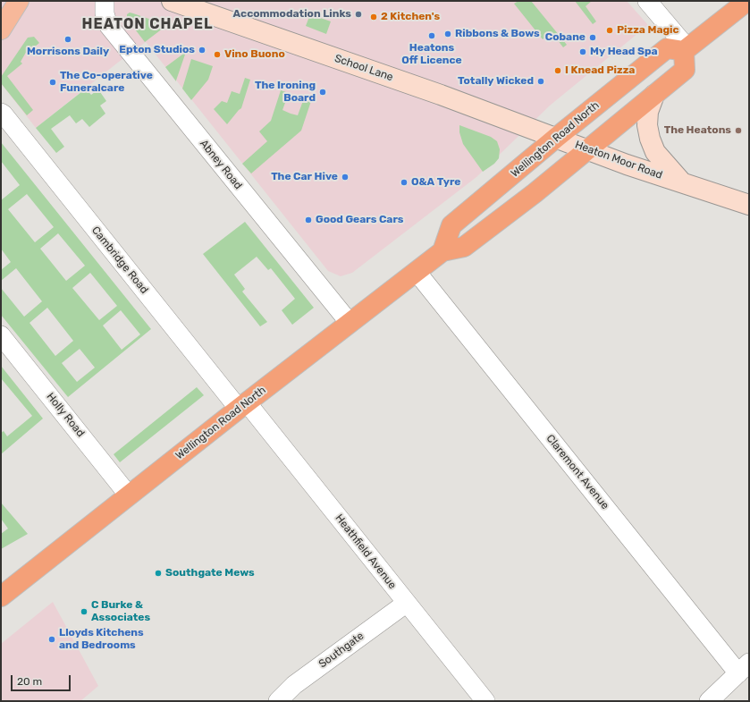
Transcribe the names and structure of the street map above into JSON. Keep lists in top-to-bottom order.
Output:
{
  "streets": {
    "highway": ["Wellington Road North"],
    "main road": ["School Lane", "Heaton Moor Road"],
    "street": [
      "Abney Road",
      "Cambridge Road",
      "Holly Road",
      "Claremont Avenue",
      "Heathfield Avenue",
      "Southgate"
    ]
  },
  "crossings": [
    ["School Lane", "Wellington Road North"],
    ["School Lane", "Heaton Moor Road"],
    ["Wellington Road North", "Heaton Moor Road"],
    ["Wellington Road North", "Abney Road"],
    ["Wellington Road North", "Cambridge Road"],
    ["Wellington Road North", "Holly Road"],
    ["Wellington Road North", "Claremont Avenue"],
    ["Wellington Road North", "Heathfield Avenue"],
    ["Cambridge Road", "Heathfield Avenue"],
    ["Heathfield Avenue", "Southgate"]
  ],
  "districts": ["HEATON CHAPEL"],
  "places": [
    "Accommodation Links",
    "2 Kitchen's",
    "Pizza Magic",
    "Ribbons & Bows",
    "Heatons Off Licence",
    "Cobane",
    "Morrisons Daily",
    "Epton Studios",
    "My Head Spa",
    "Vino Buono",
    "I Knead Pizza",
    "Totally Wicked",
    "The Co-operative Funeralcare",
    "The Ironing Board",
    "The Heatons",
    "The Car Hive",
    "O&A Tyre",
    "Good Gears Cars",
    "Southgate Mews",
    "C Burke & Associates",
    "Lloyds Kitchens and Bedrooms"
  ],
  "scale_bar": "20 m"
}
